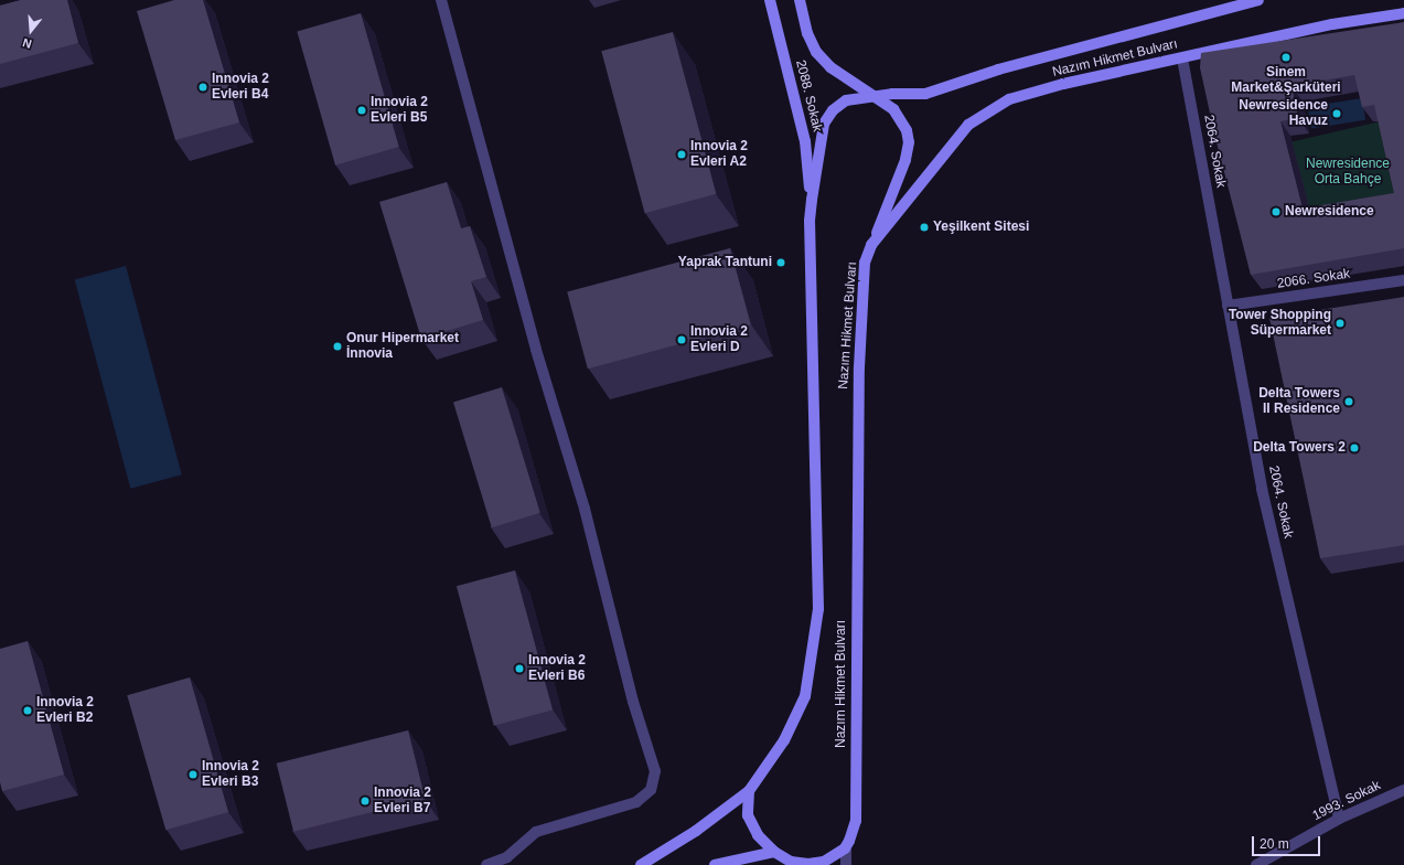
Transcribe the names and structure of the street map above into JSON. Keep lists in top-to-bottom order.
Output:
{
  "streets": {
    "main road": ["Nazım Hikmet Bulvarı", "2088. Sokak"],
    "street": ["2064. Sokak", "2066. Sokak", "1993. Sokak"]
  },
  "crossings": [
    ["Nazım Hikmet Bulvarı", "2088. Sokak"],
    ["Nazım Hikmet Bulvarı", "2064. Sokak"],
    ["2064. Sokak", "2066. Sokak"],
    ["2064. Sokak", "1993. Sokak"]
  ],
  "parks": ["Newresidence Orta Bahçe"],
  "places": [
    "Sinem Market&Şarküteri",
    "Innovia 2 Evleri B4",
    "Innovia 2 Evleri B5",
    "Newresidence Havuz",
    "Innovia 2 Evleri A2",
    "Newresidence",
    "Yeşilkent Sitesi",
    "Yaprak Tantuni",
    "Tower Shopping Süpermarket",
    "Innovia 2 Evleri D",
    "Onur Hipermarket İnnovia",
    "Delta Towers II Residence",
    "Delta Towers 2",
    "Innovia 2 Evleri B6",
    "Innovia 2 Evleri B2",
    "Innovia 2 Evleri B3",
    "Innovia 2 Evleri B7"
  ],
  "scale_bar": "20 m",
  "north": "bottom"
}
